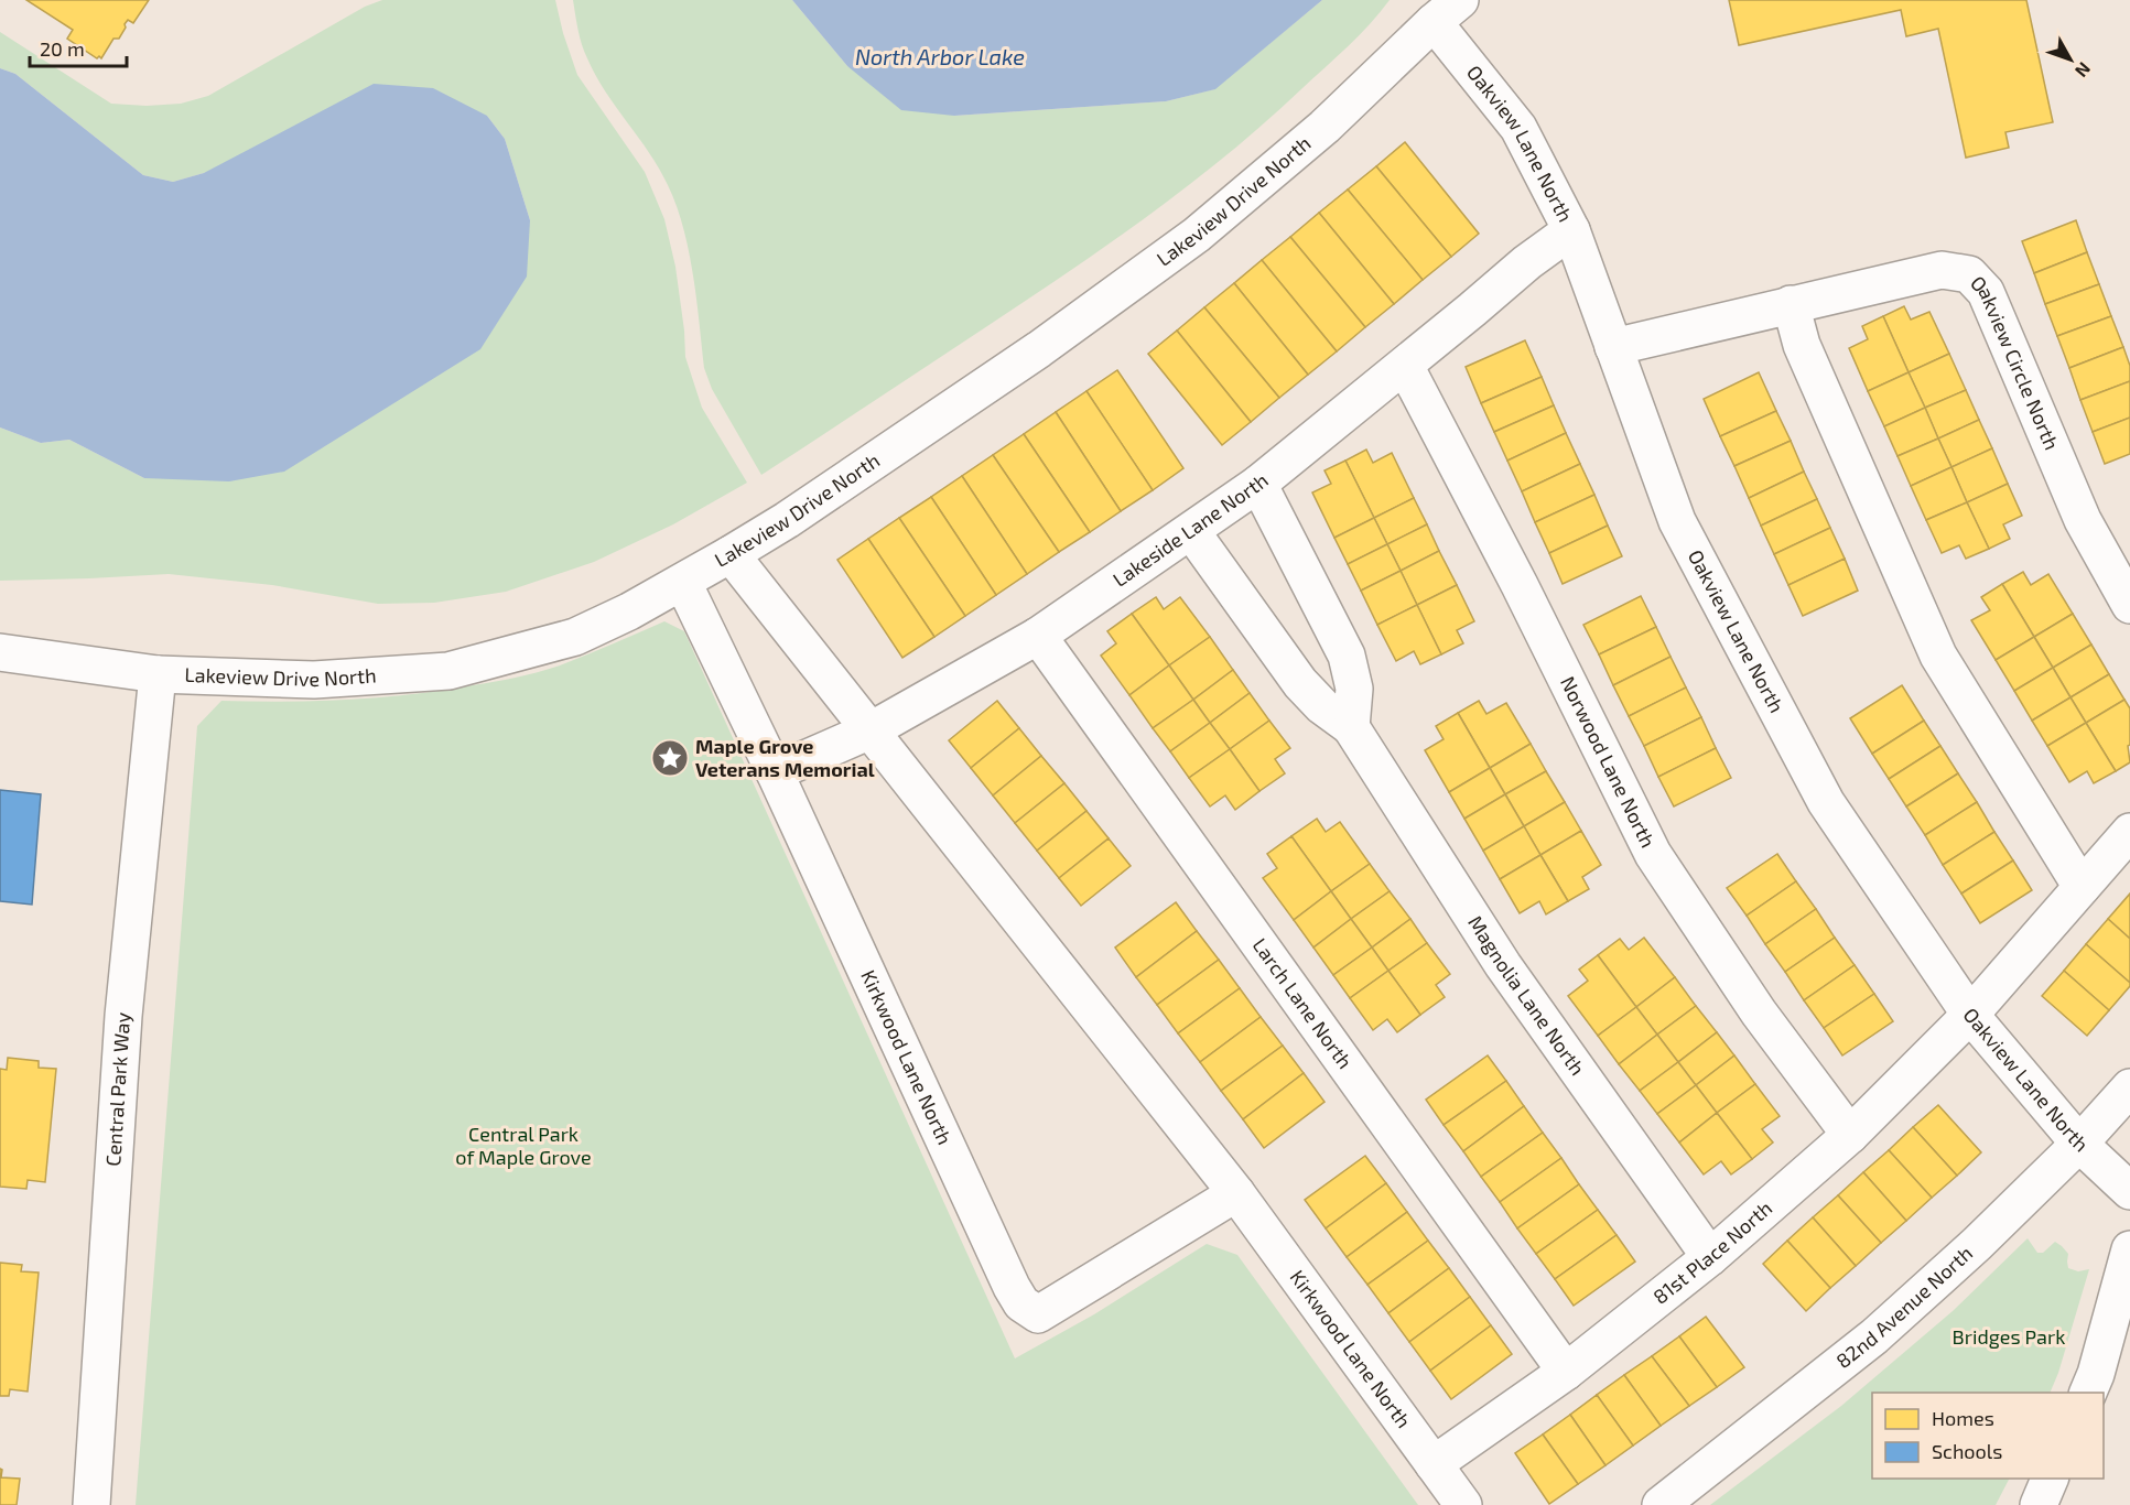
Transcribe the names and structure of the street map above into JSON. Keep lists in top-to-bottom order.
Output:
{
  "streets": {
    "street": [
      "Oakview Lane North",
      "Lakeview Drive North",
      "Oakview Circle North",
      "Lakeside Lane North",
      "Norwood Lane North",
      "Magnolia Lane North",
      "Larch Lane North",
      "Kirkwood Lane North",
      "Central Park Way",
      "81st Place North",
      "82nd Avenue North"
    ]
  },
  "crossings": [
    ["Oakview Lane North", "Lakeview Drive North"],
    ["Oakview Lane North", "Oakview Circle North"],
    ["Oakview Lane North", "Lakeside Lane North"],
    ["Oakview Lane North", "81st Place North"],
    ["Oakview Lane North", "82nd Avenue North"],
    ["Lakeview Drive North", "Kirkwood Lane North"],
    ["Lakeview Drive North", "Central Park Way"],
    ["Lakeside Lane North", "Norwood Lane North"],
    ["Lakeside Lane North", "Magnolia Lane North"],
    ["Lakeside Lane North", "Larch Lane North"],
    ["Lakeside Lane North", "Kirkwood Lane North"],
    ["Norwood Lane North", "81st Place North"],
    ["Magnolia Lane North", "81st Place North"],
    ["Larch Lane North", "81st Place North"],
    ["Kirkwood Lane North", "81st Place North"]
  ],
  "water": ["North Arbor Lake"],
  "parks": ["Central Park of Maple Grove", "Bridges Park"],
  "places": {
    "place": ["Maple Grove Veterans Memorial"]
  },
  "legend": ["Homes", "Schools"],
  "scale_bar": "20 m",
  "north": "bottom right"
}
